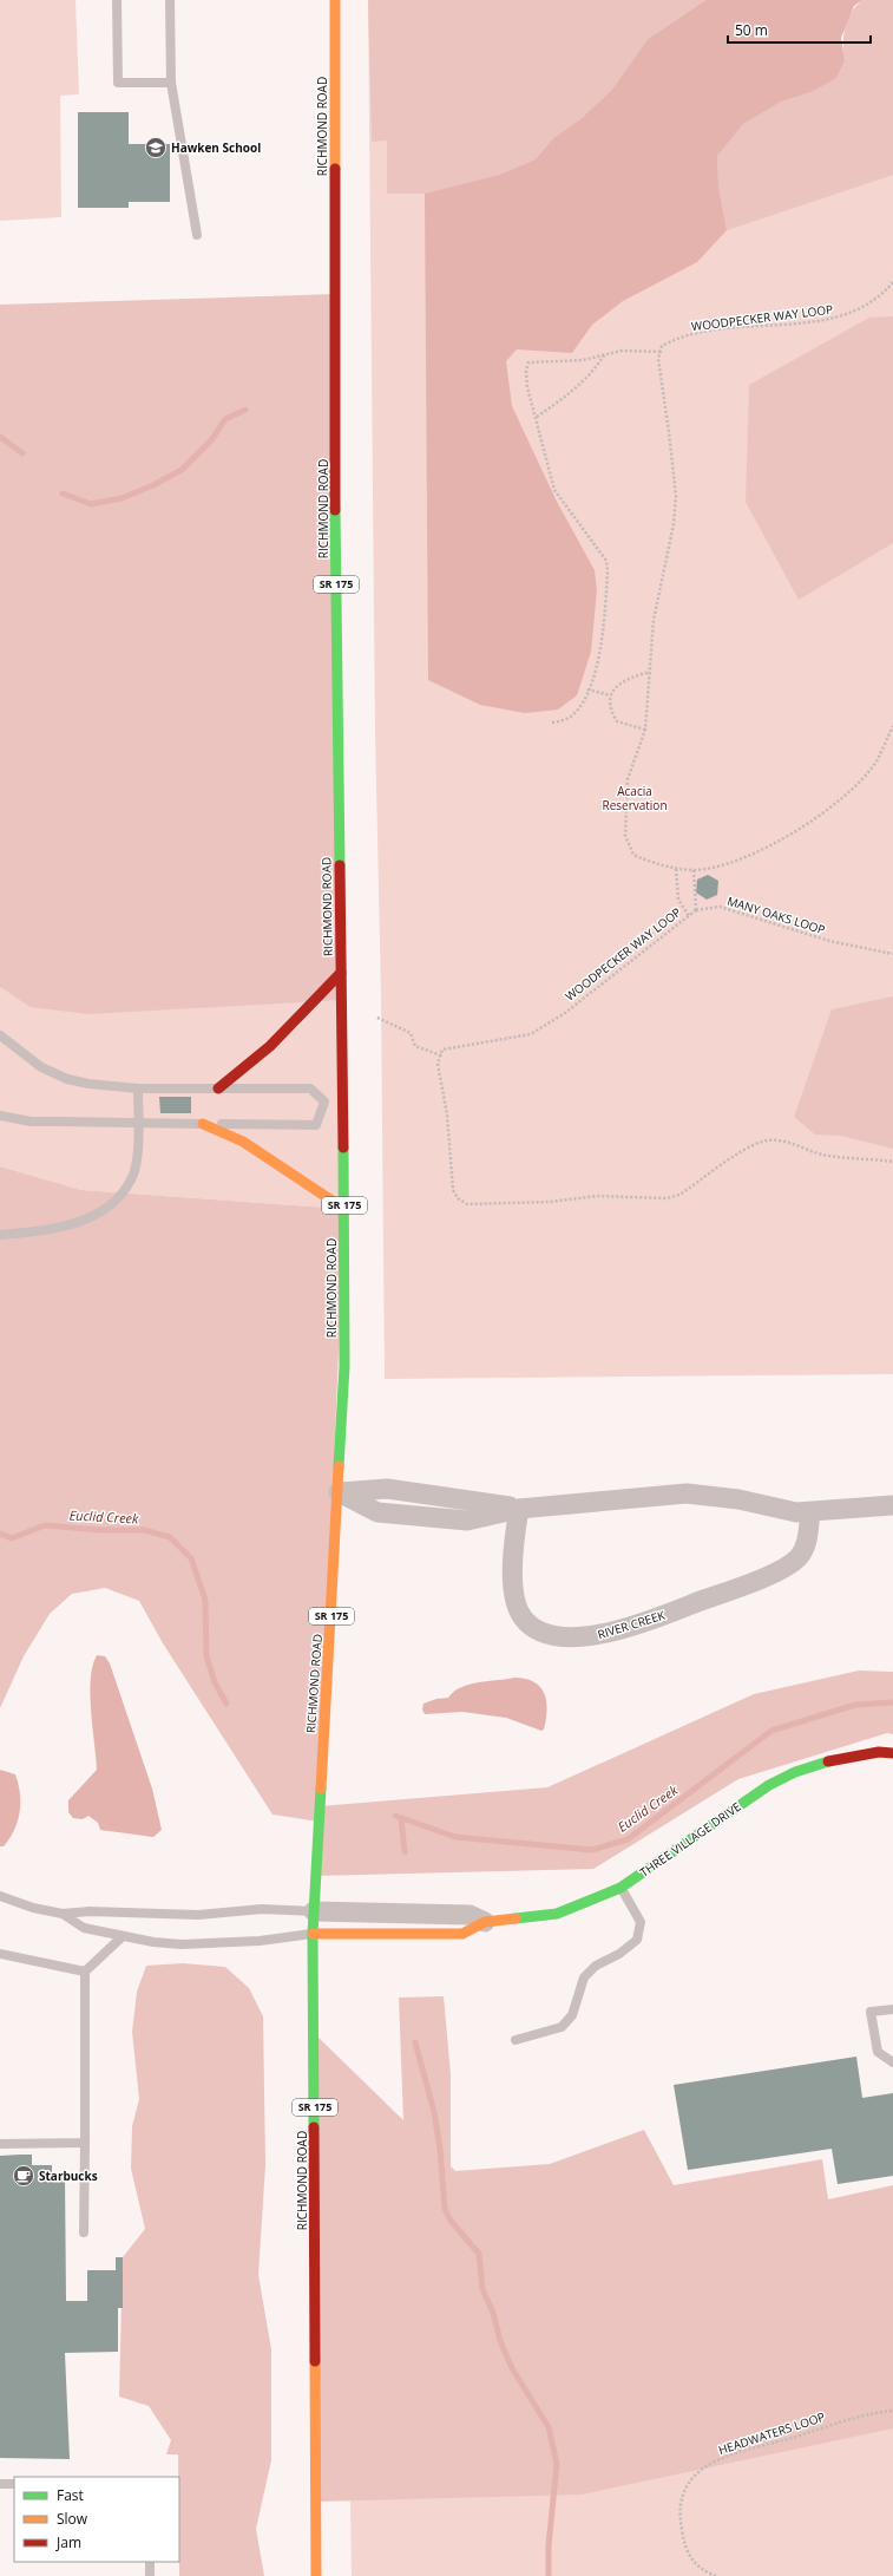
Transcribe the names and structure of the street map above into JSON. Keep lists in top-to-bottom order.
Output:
{
  "streets": {
    "main road": ["RICHMOND ROAD", "SR 175", "THREE VILLAGE DRIVE"],
    "street": ["RIVER CREEK"],
    "path": ["WOODPECKER WAY LOOP", "MANY OAKS LOOP", "HEADWATERS LOOP"]
  },
  "crossings": [
    ["RICHMOND ROAD", "THREE VILLAGE DRIVE"]
  ],
  "water": ["Euclid Creek"],
  "parks": ["Acacia Reservation"],
  "places": {
    "school or university": ["Hawken School"],
    "cafe": ["Starbucks"]
  },
  "legend": ["Fast", "Slow", "Jam"],
  "scale_bar": "50 m"
}
